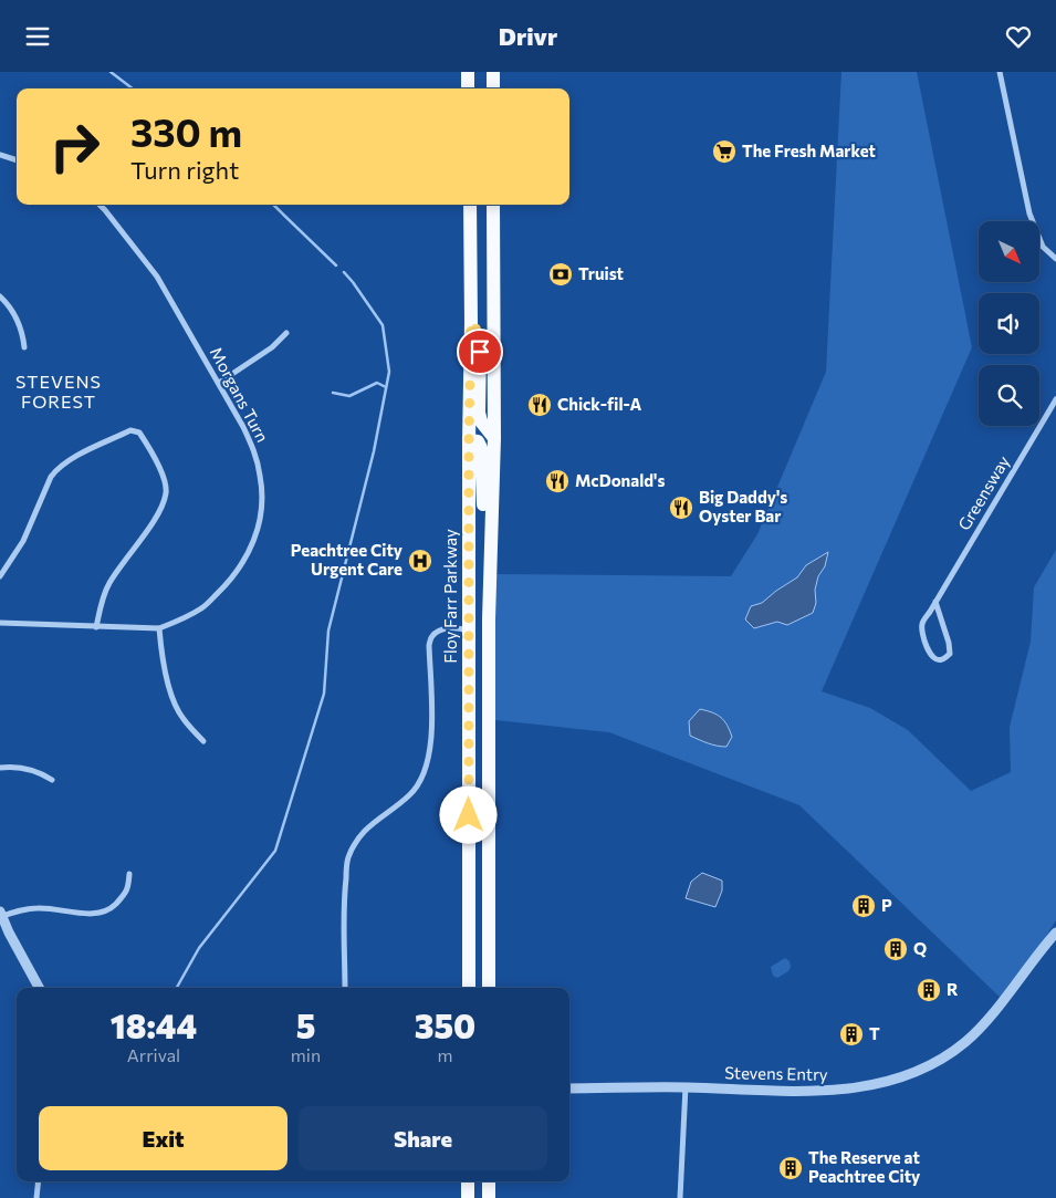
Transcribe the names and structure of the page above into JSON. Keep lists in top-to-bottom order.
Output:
{
  "streets": {
    "main road": ["Floy Farr Parkway"],
    "street": ["Morgans Turn", "Greensway", "Stevens Entry"]
  },
  "districts": ["STEVENS FOREST"],
  "places": {
    "supermarket": ["The Fresh Market"],
    "bank": ["Truist"],
    "restaurant": ["Chick-fil-A", "McDonald's", "Big Daddy's Oyster Bar"],
    "hospital": ["Peachtree City Urgent Care"],
    "building": [
      "P",
      "Q",
      "R",
      "T",
      "The Reserve at Peachtree City"
    ]
  },
  "north": "bottom right",
  "page": {
    "header": "Drivr",
    "turn": ["330 m", "Turn right"],
    "eta": [
      "18:44",
      "Arrival",
      "5",
      "min",
      "350",
      "m"
    ],
    "buttons": ["Exit", "Share"]
  }
}
